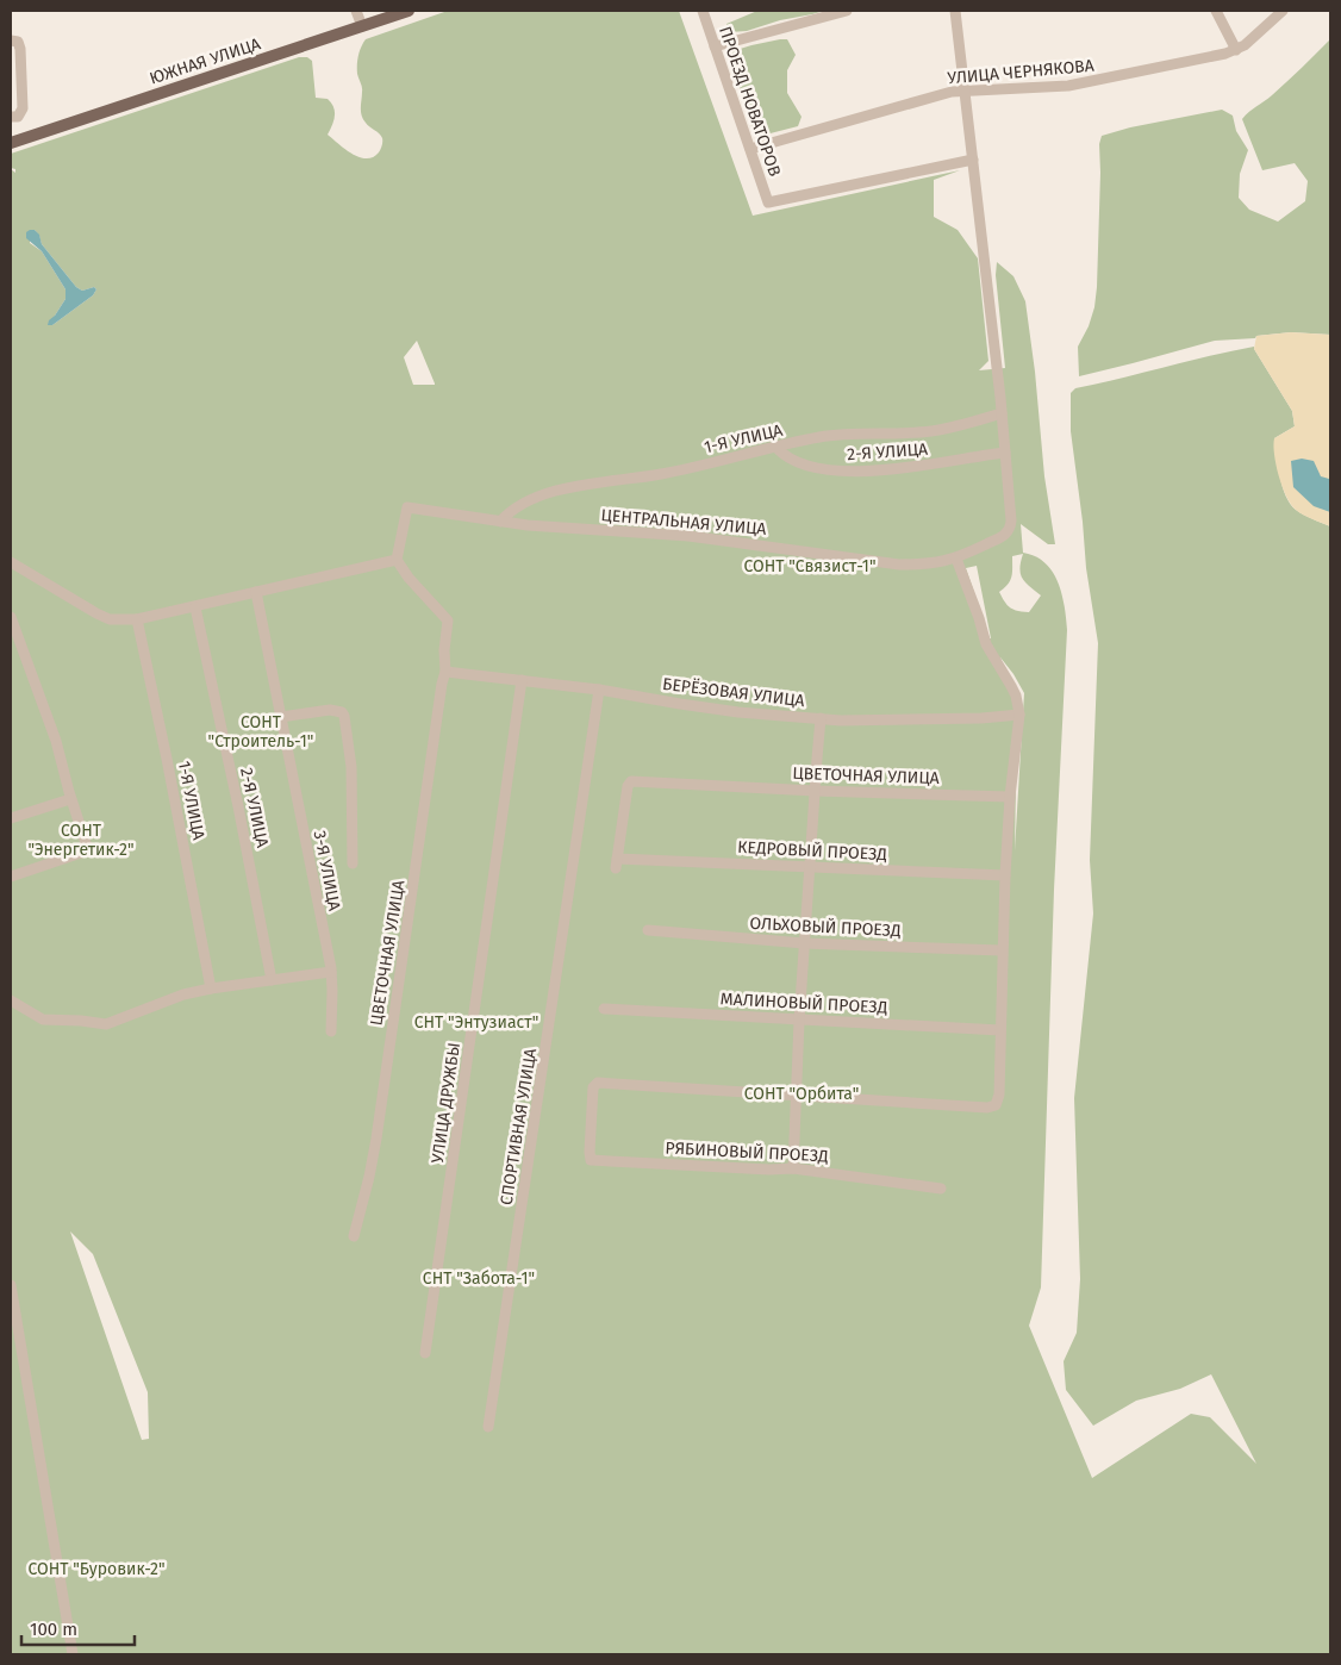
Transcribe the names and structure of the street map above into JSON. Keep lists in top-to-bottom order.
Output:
{
  "streets": {
    "main road": ["ЮЖНАЯ УЛИЦА"],
    "street": [
      "УЛИЦА ЧЕРНЯКОВА",
      "ПРОЕЗД НОВАТОРОВ",
      "1-Я УЛИЦА",
      "2-Я УЛИЦА",
      "ЦЕНТРАЛЬНАЯ УЛИЦА",
      "БЕРЁЗОВАЯ УЛИЦА",
      "ЦВЕТОЧНАЯ УЛИЦА",
      "КЕДРОВЫЙ ПРОЕЗД",
      "3-Я УЛИЦА",
      "ОЛЬХОВЫЙ ПРОЕЗД",
      "МАЛИНОВЫЙ ПРОЕЗД",
      "УЛИЦА ДРУЖБЫ",
      "СПОРТИВНАЯ УЛИЦА",
      "РЯБИНОВЫЙ ПРОЕЗД"
    ]
  },
  "crossings": [
    ["УЛИЦА ЧЕРНЯКОВА", "ПРОЕЗД НОВАТОРОВ"],
    ["1-Я УЛИЦА", "2-Я УЛИЦА"],
    ["1-Я УЛИЦА", "ЦЕНТРАЛЬНАЯ УЛИЦА"],
    ["2-Я УЛИЦА", "ЦЕНТРАЛЬНАЯ УЛИЦА"],
    ["ЦЕНТРАЛЬНАЯ УЛИЦА", "ЦВЕТОЧНАЯ УЛИЦА"],
    ["БЕРЁЗОВАЯ УЛИЦА", "ЦВЕТОЧНАЯ УЛИЦА"],
    ["БЕРЁЗОВАЯ УЛИЦА", "УЛИЦА ДРУЖБЫ"],
    ["БЕРЁЗОВАЯ УЛИЦА", "СПОРТИВНАЯ УЛИЦА"],
    ["ЦВЕТОЧНАЯ УЛИЦА", "КЕДРОВЫЙ ПРОЕЗД"]
  ],
  "parks": [
    "СОНТ \"Связист-1\"",
    "СОНТ \"Строитель-1\"",
    "СОНТ \"Энергетик-2\"",
    "СНТ \"Энтузиаст\"",
    "СОНТ \"Орбита\"",
    "СНТ \"Забота-1\"",
    "СОНТ \"Буровик-2\""
  ],
  "scale_bar": "100 m"
}
